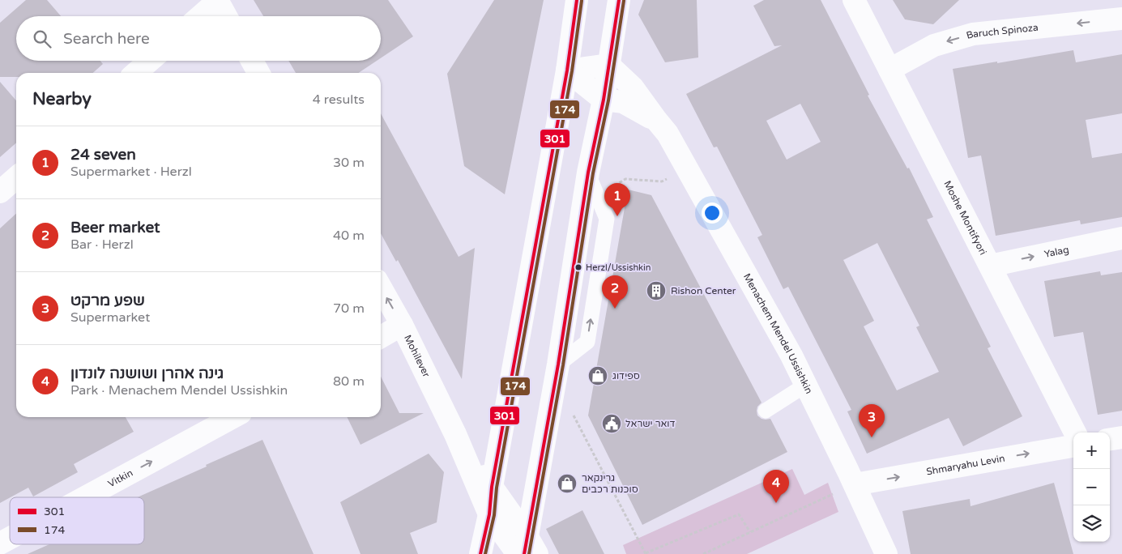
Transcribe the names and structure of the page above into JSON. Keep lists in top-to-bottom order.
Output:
{
  "streets": {
    "street": [
      "Baruch Spinoza",
      "Moshe Montifyori",
      "Yalag",
      "Menachem Mendel Ussishkin",
      "Mohilever",
      "Shmaryahu Levin",
      "Vitkin"
    ]
  },
  "crossings": [
    ["Baruch Spinoza", "Moshe Montifyori"],
    ["Moshe Montifyori", "Yalag"],
    ["Menachem Mendel Ussishkin", "Shmaryahu Levin"]
  ],
  "one_way": [
    "Baruch Spinoza",
    "Yalag",
    "Shmaryahu Levin",
    "Vitkin"
  ],
  "places": {
    "other": ["Herzl/Ussishkin"],
    "building": ["Rishon Center"],
    "shop": ["ספידוג", "גרינקאר סוכנות רכבים"],
    "public building": ["דואר ישראל"]
  },
  "lines": ["transit line 301", "transit line 174"],
  "legend": ["301", "174"],
  "page": {
    "search": "Search here",
    "heading": ["Nearby", "4 results"],
    "list": [
      {
        "mark": "1",
        "name": "24 seven",
        "note": "Supermarket · Herzl",
        "value": "30 m"
      },
      {
        "mark": "2",
        "name": "Beer market",
        "note": "Bar · Herzl",
        "value": "40 m"
      },
      {
        "mark": "3",
        "name": "שפע מרקט",
        "note": "Supermarket",
        "value": "70 m"
      },
      {
        "mark": "4",
        "name": "גינה אהרן ושושנה לונדון",
        "note": "Park · Menachem Mendel Ussishkin",
        "value": "80 m"
      }
    ],
    "pins": [
      "1",
      "2",
      "3",
      "4"
    ],
    "map_buttons": ["+", "−"]
  }
}
